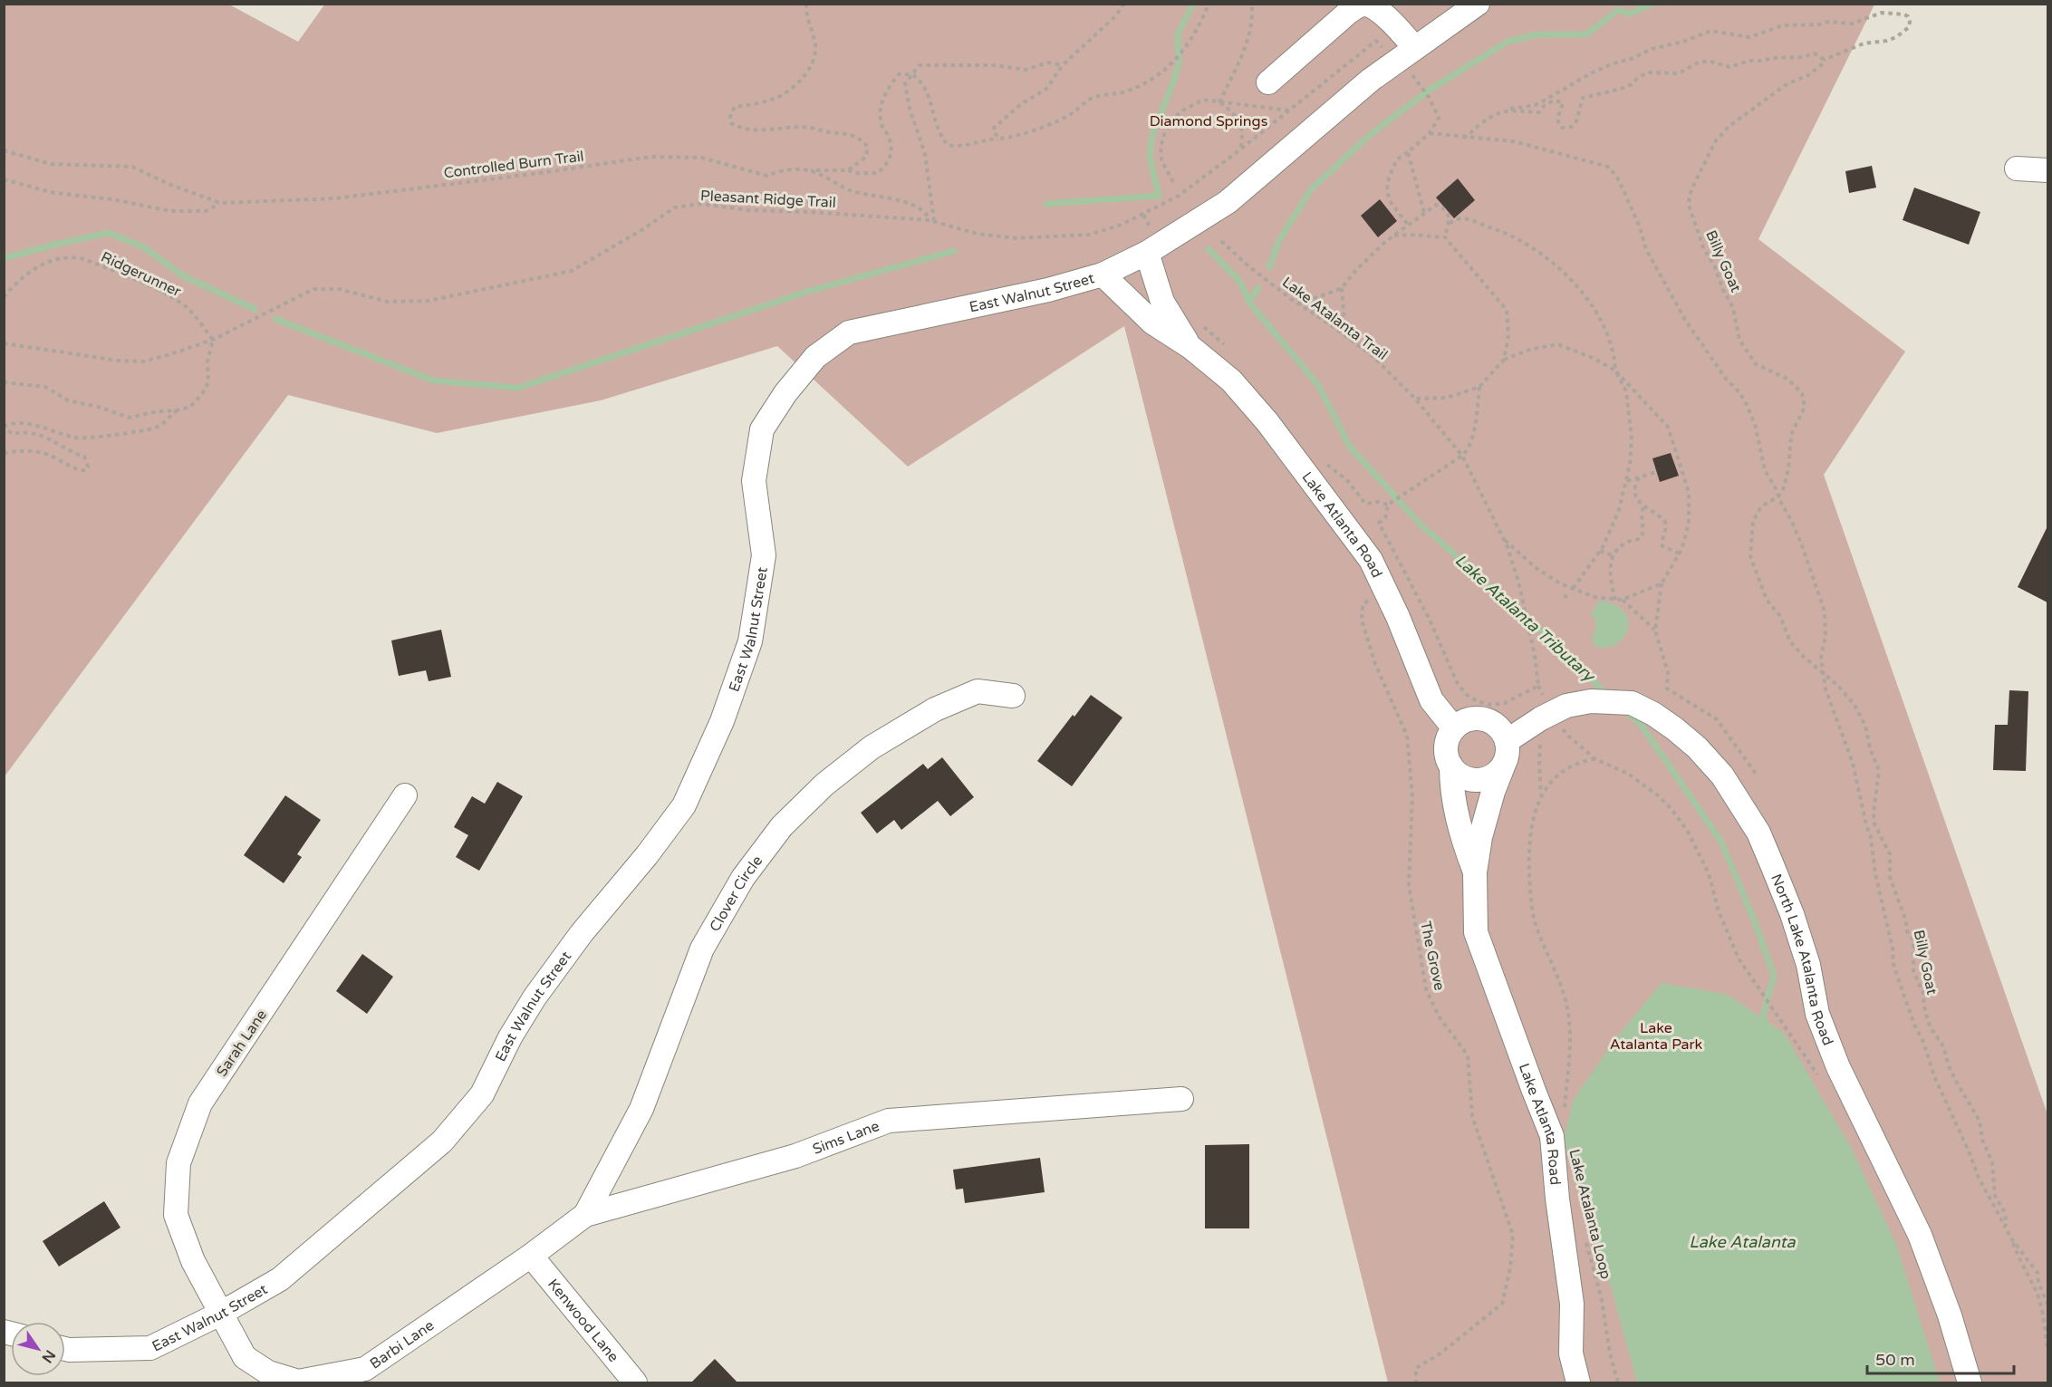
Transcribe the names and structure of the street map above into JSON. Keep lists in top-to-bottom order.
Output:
{
  "streets": {
    "street": [
      "East Walnut Street",
      "Lake Atlanta Road",
      "Clover Circle",
      "North Lake Atalanta Road",
      "Sarah Lane",
      "Sims Lane",
      "Kenwood Lane",
      "Barbi Lane"
    ],
    "path": [
      "Controlled Burn Trail",
      "Pleasant Ridge Trail",
      "Billy Goat",
      "Ridgerunner",
      "Lake Atalanta Trail",
      "The Grove",
      "Lake Atalanta Loop"
    ]
  },
  "crossings": [
    ["Controlled Burn Trail", "Pleasant Ridge Trail"],
    ["Pleasant Ridge Trail", "Ridgerunner"],
    ["East Walnut Street", "Lake Atlanta Road"],
    ["East Walnut Street", "Sarah Lane"],
    ["East Walnut Street", "Barbi Lane"],
    ["Lake Atlanta Road", "The Grove"],
    ["Lake Atlanta Road", "North Lake Atalanta Road"],
    ["Clover Circle", "Sims Lane"],
    ["Sarah Lane", "Barbi Lane"],
    ["Sims Lane", "Kenwood Lane"],
    ["Sims Lane", "Barbi Lane"],
    ["Kenwood Lane", "Barbi Lane"]
  ],
  "water": ["Lake Atalanta Tributary", "Lake Atalanta"],
  "parks": ["Diamond Springs", "Lake Atalanta Park"],
  "scale_bar": "50 m",
  "north": "bottom right"
}
